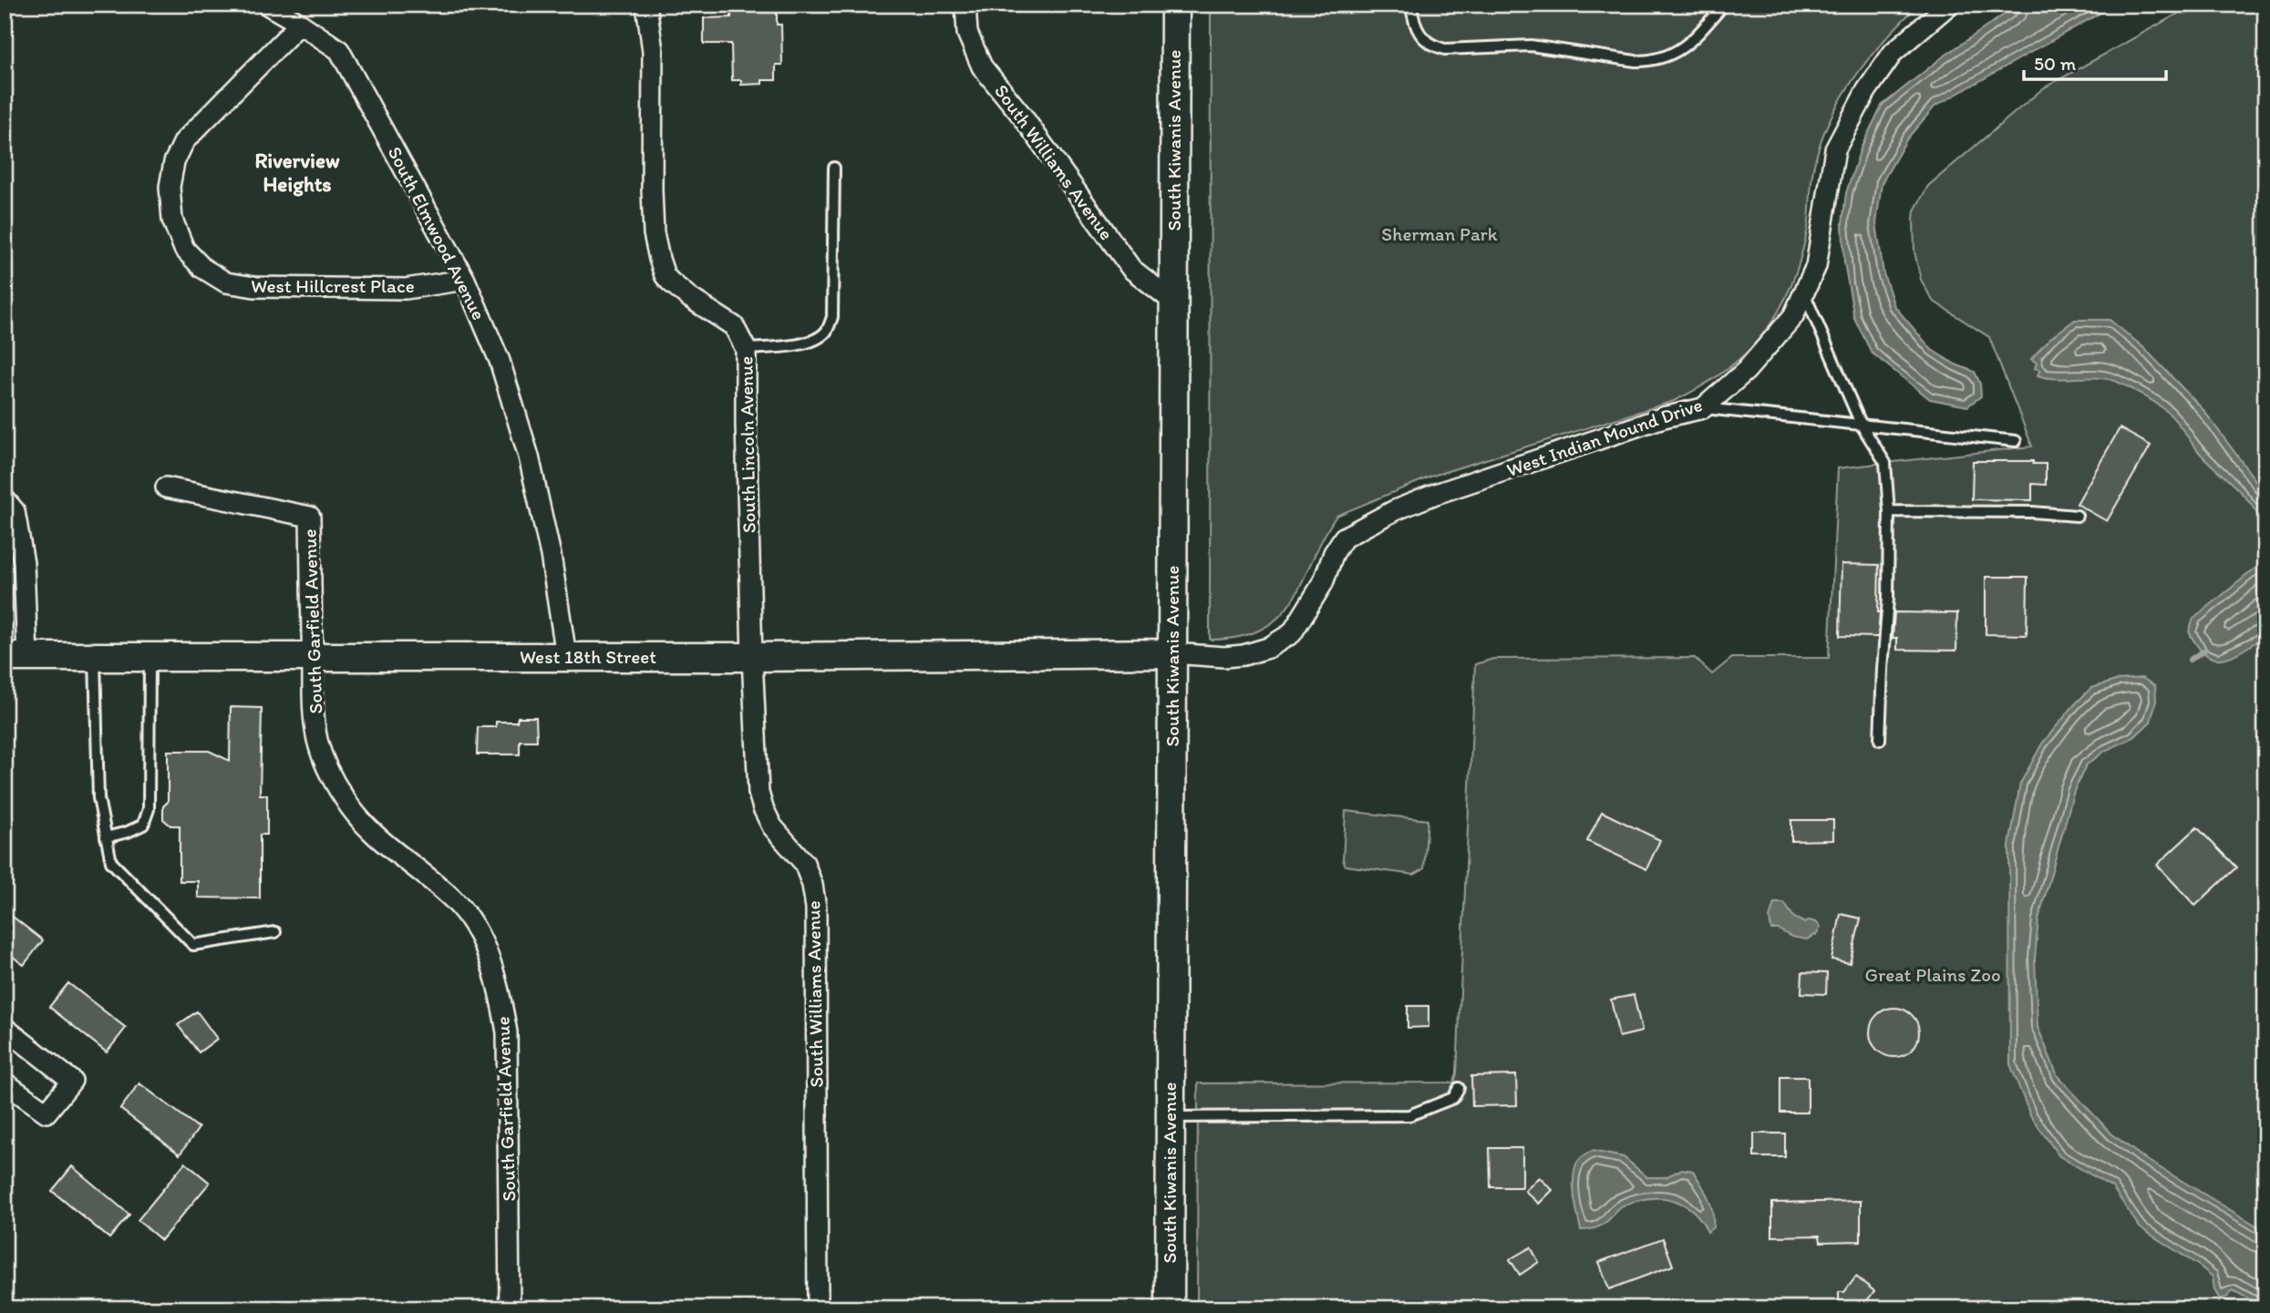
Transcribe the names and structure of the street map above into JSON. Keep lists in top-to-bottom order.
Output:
{
  "streets": {
    "main road": ["South Kiwanis Avenue", "West 18th Street"],
    "street": [
      "South Williams Avenue",
      "South Elmwood Avenue",
      "West Hillcrest Place",
      "West Indian Mound Drive",
      "South Lincoln Avenue",
      "South Garfield Avenue"
    ]
  },
  "crossings": [
    ["South Kiwanis Avenue", "South Williams Avenue"],
    ["South Kiwanis Avenue", "West Indian Mound Drive"],
    ["South Kiwanis Avenue", "West 18th Street"],
    ["South Williams Avenue", "South Lincoln Avenue"],
    ["South Williams Avenue", "West 18th Street"],
    ["South Elmwood Avenue", "West Hillcrest Place"],
    ["South Elmwood Avenue", "West 18th Street"],
    ["West Indian Mound Drive", "West 18th Street"],
    ["South Lincoln Avenue", "West 18th Street"],
    ["South Garfield Avenue", "West 18th Street"]
  ],
  "districts": ["Riverview Heights"],
  "parks": ["Sherman Park", "Great Plains Zoo"],
  "scale_bar": "50 m"
}
